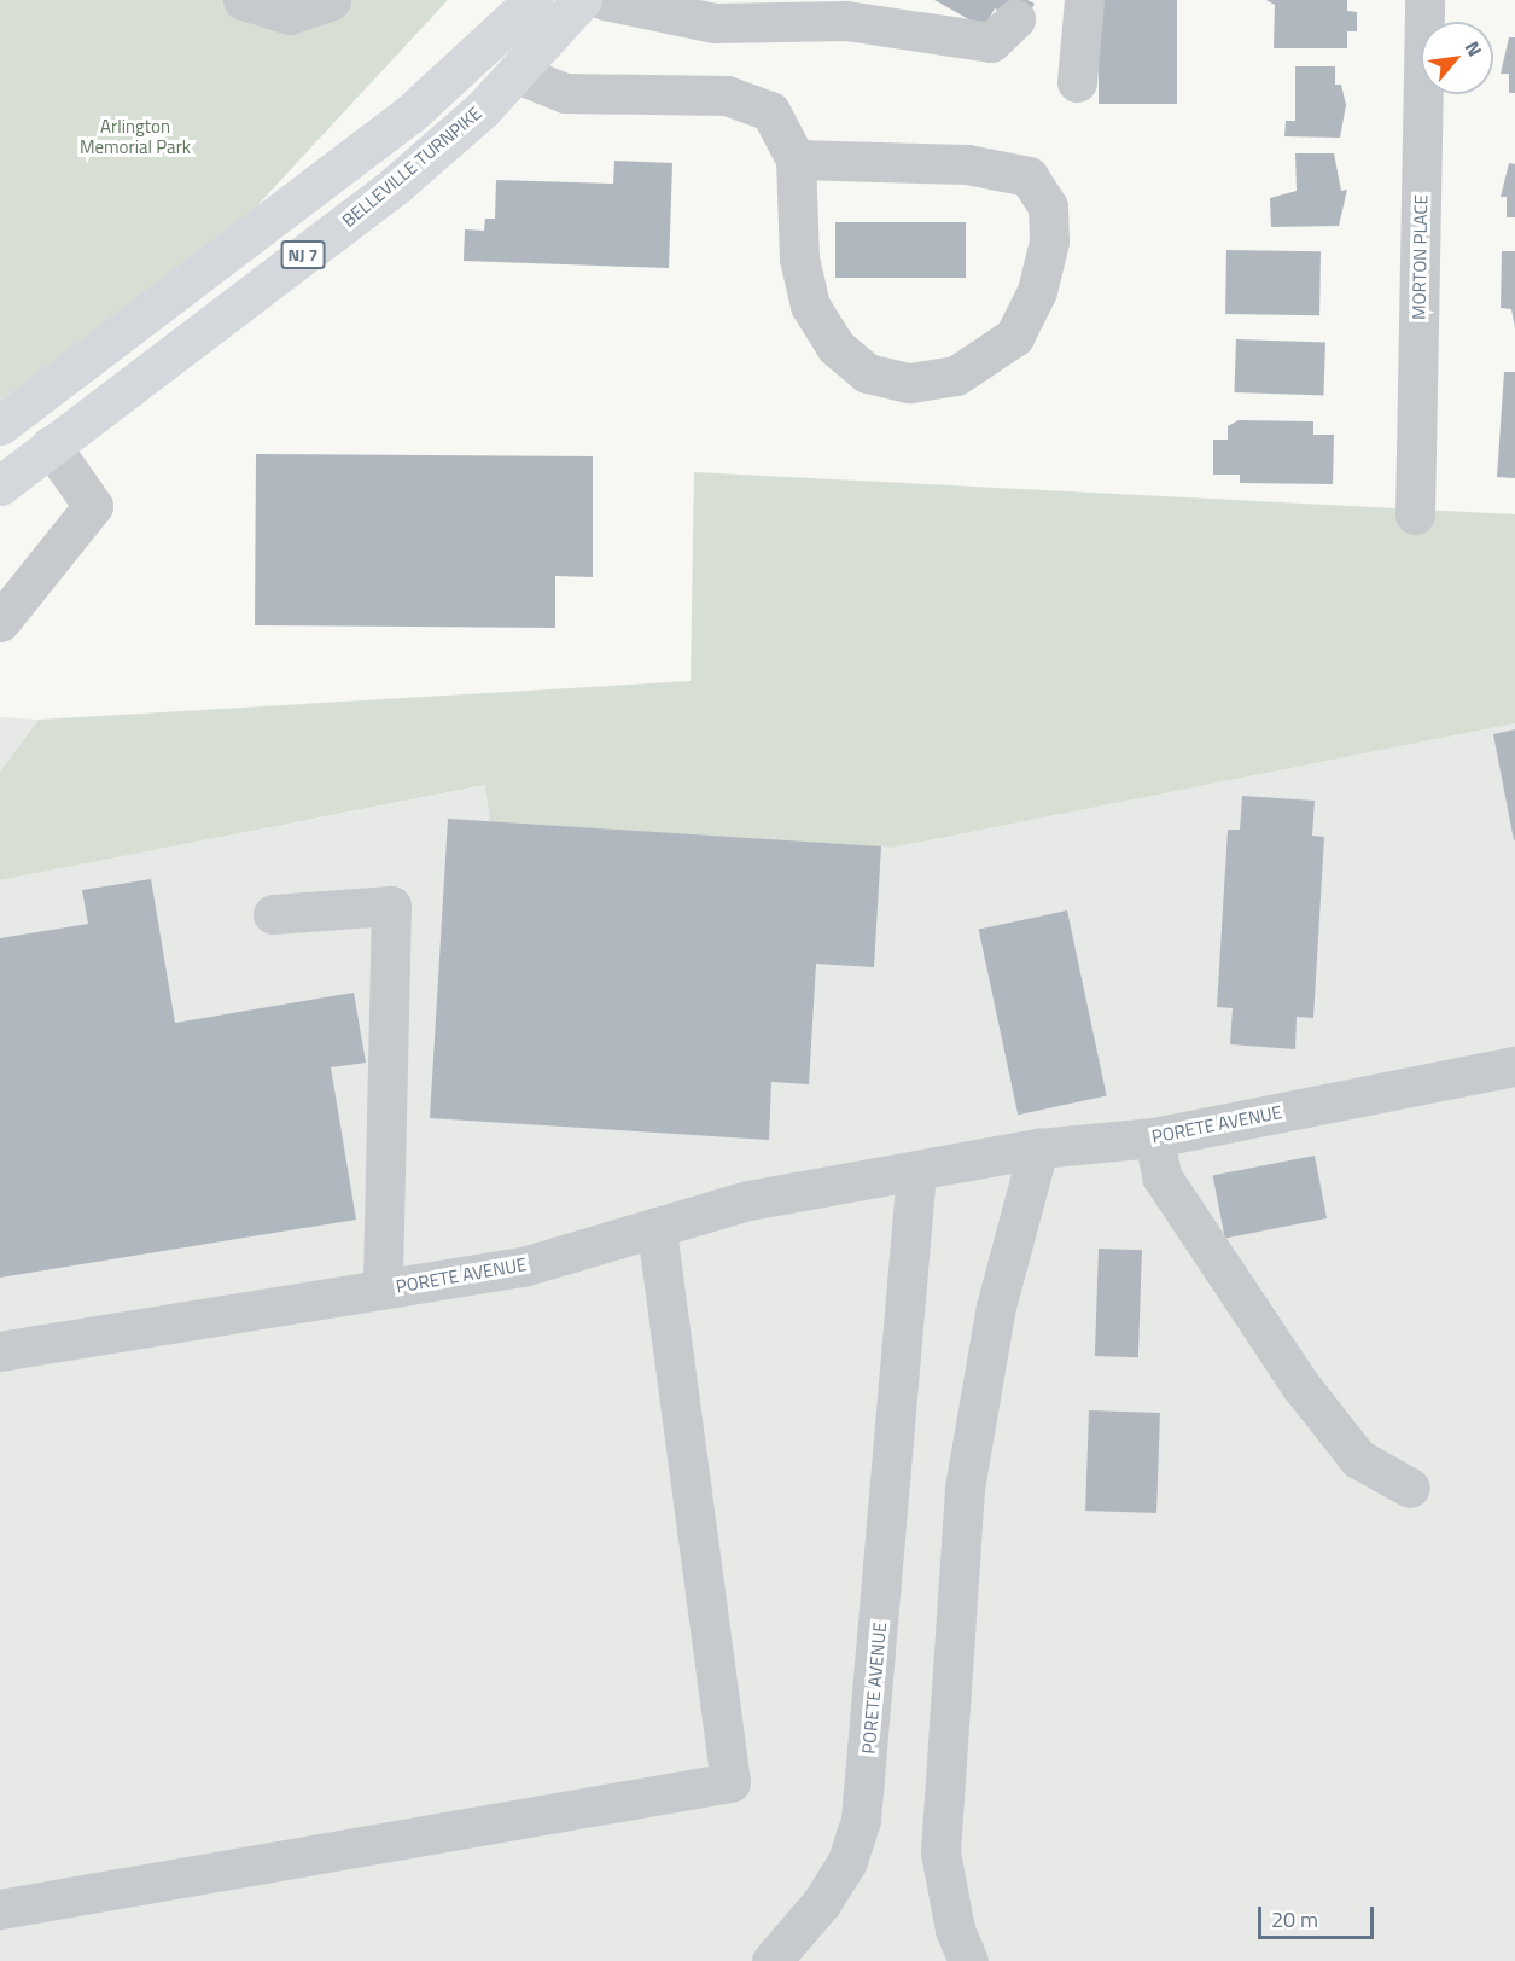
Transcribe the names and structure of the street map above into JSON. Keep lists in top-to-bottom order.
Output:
{
  "streets": {
    "main road": ["BELLEVILLE TURNPIKE", "NJ 7"],
    "street": ["MORTON PLACE", "PORETE AVENUE"]
  },
  "parks": ["Arlington Memorial Park"],
  "scale_bar": "20 m",
  "north": "top right"
}
